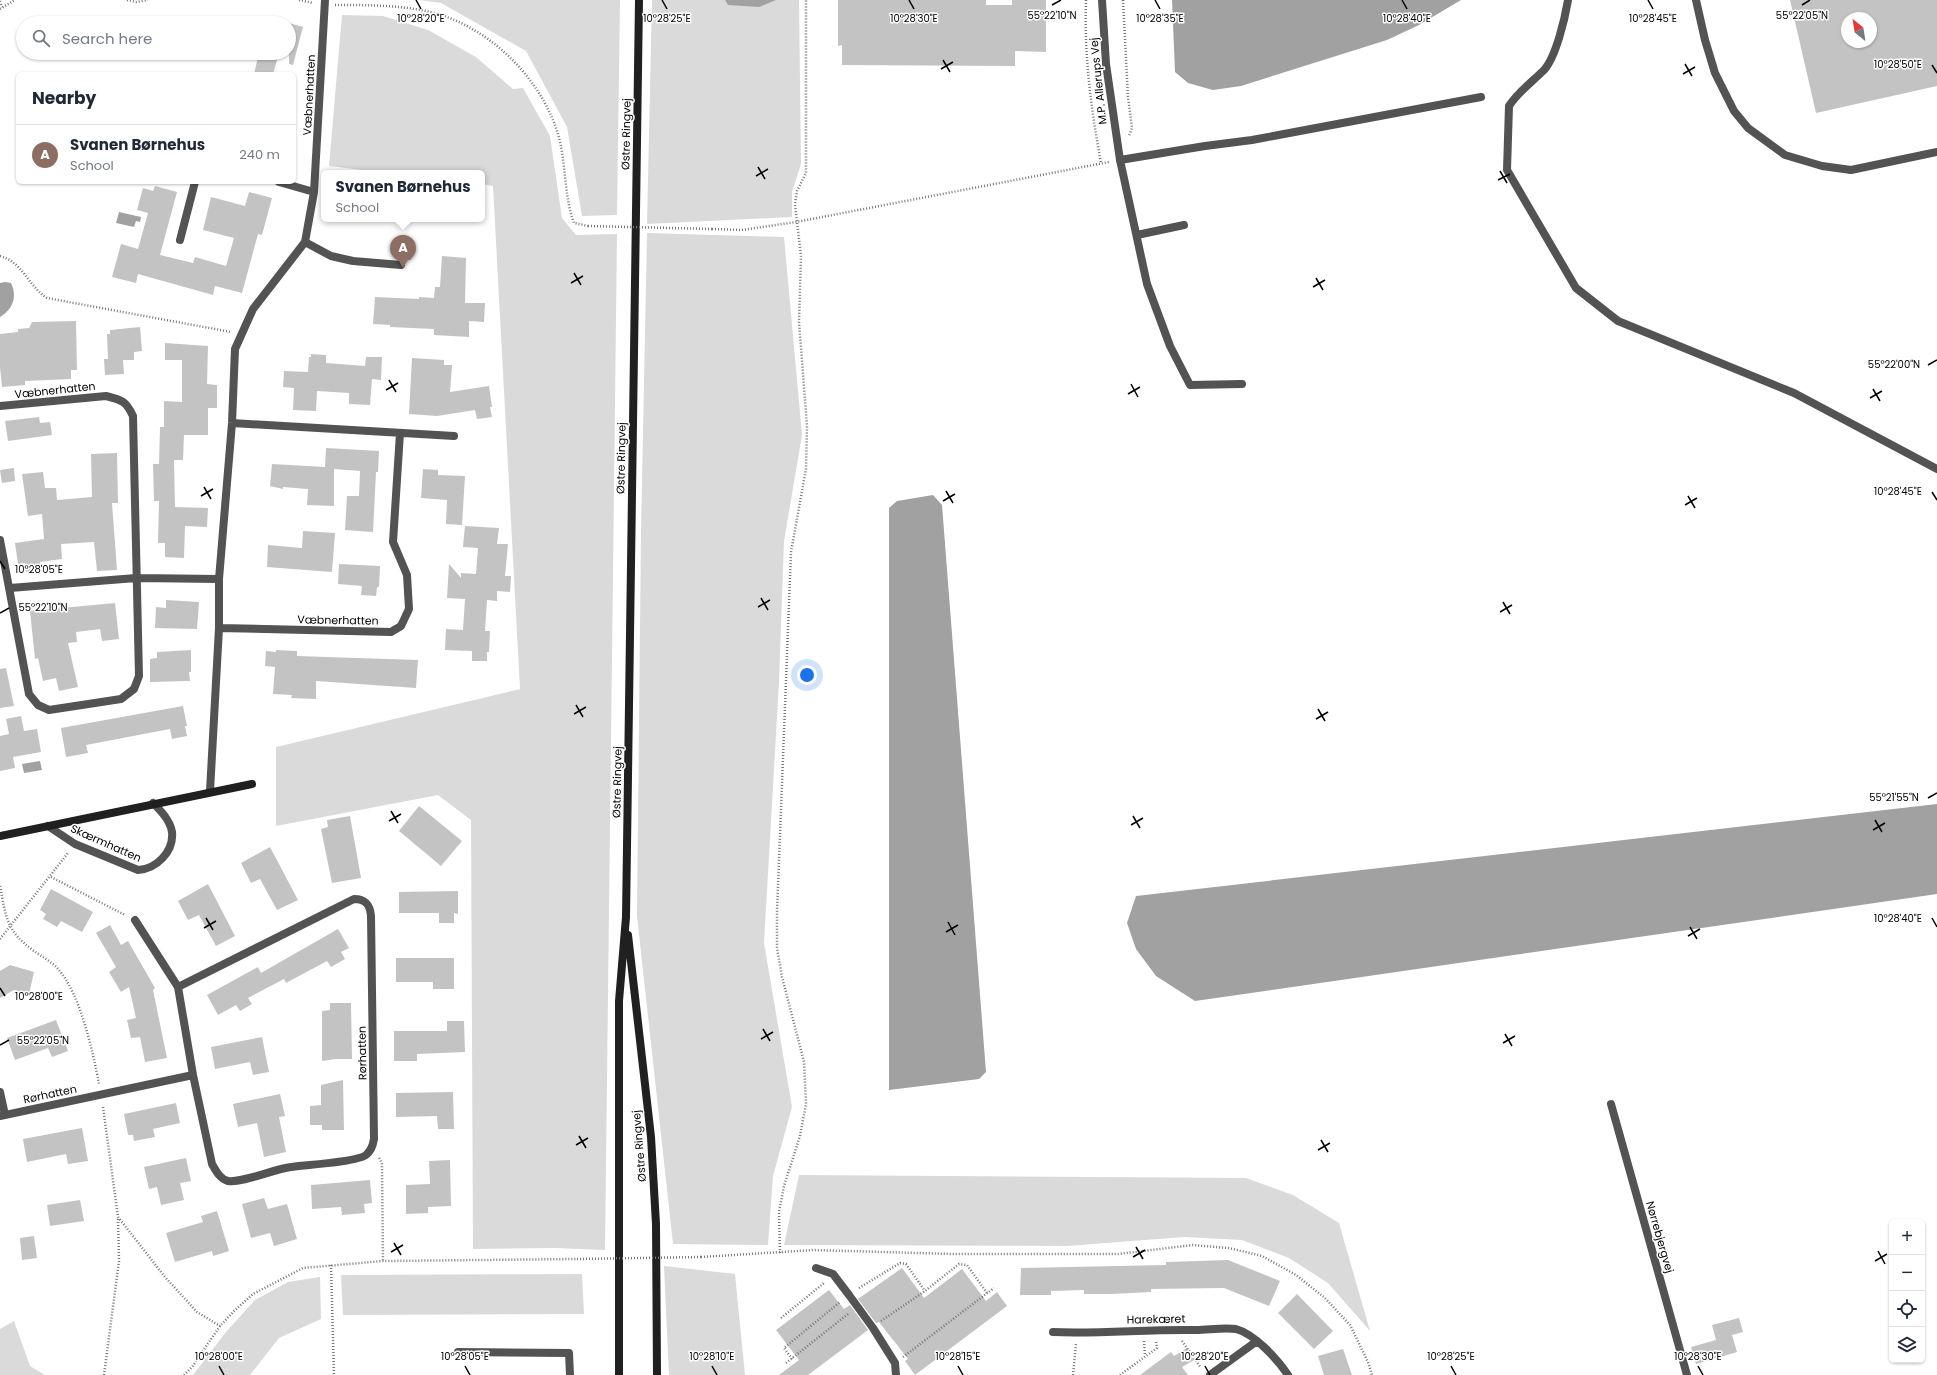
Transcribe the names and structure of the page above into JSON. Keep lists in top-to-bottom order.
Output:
{
  "streets": {
    "main road": ["Østre Ringvej", "Skærmhatten"],
    "street": [
      "M.P. Allerups Vej",
      "Væbnerhatten",
      "Rørhatten",
      "Nørrebjergvej",
      "Harekæret"
    ]
  },
  "crossings": [
    ["Væbnerhatten", "Skærmhatten"]
  ],
  "north": "top left",
  "page": {
    "search": "Search here",
    "heading": "Nearby",
    "list": [
      {
        "mark": "A",
        "name": "Svanen Børnehus",
        "note": "School",
        "value": "240 m"
      }
    ],
    "popup": ["Svanen Børnehus", "School"],
    "pins": "A",
    "map_buttons": ["+", "−"]
  },
  "coordinates": [
    "55°22'05\"N",
    "55°22'10\"N",
    "10°28'20\"E",
    "10°28'25\"E",
    "10°28'30\"E",
    "10°28'35\"E",
    "10°28'45\"E",
    "10°28'40\"E",
    "10°28'50\"E",
    "55°22'00\"N",
    "10°28'05\"E",
    "55°21'55\"N",
    "10°28'00\"E",
    "10°28'10\"E",
    "10°28'15\"E"
  ]
}
